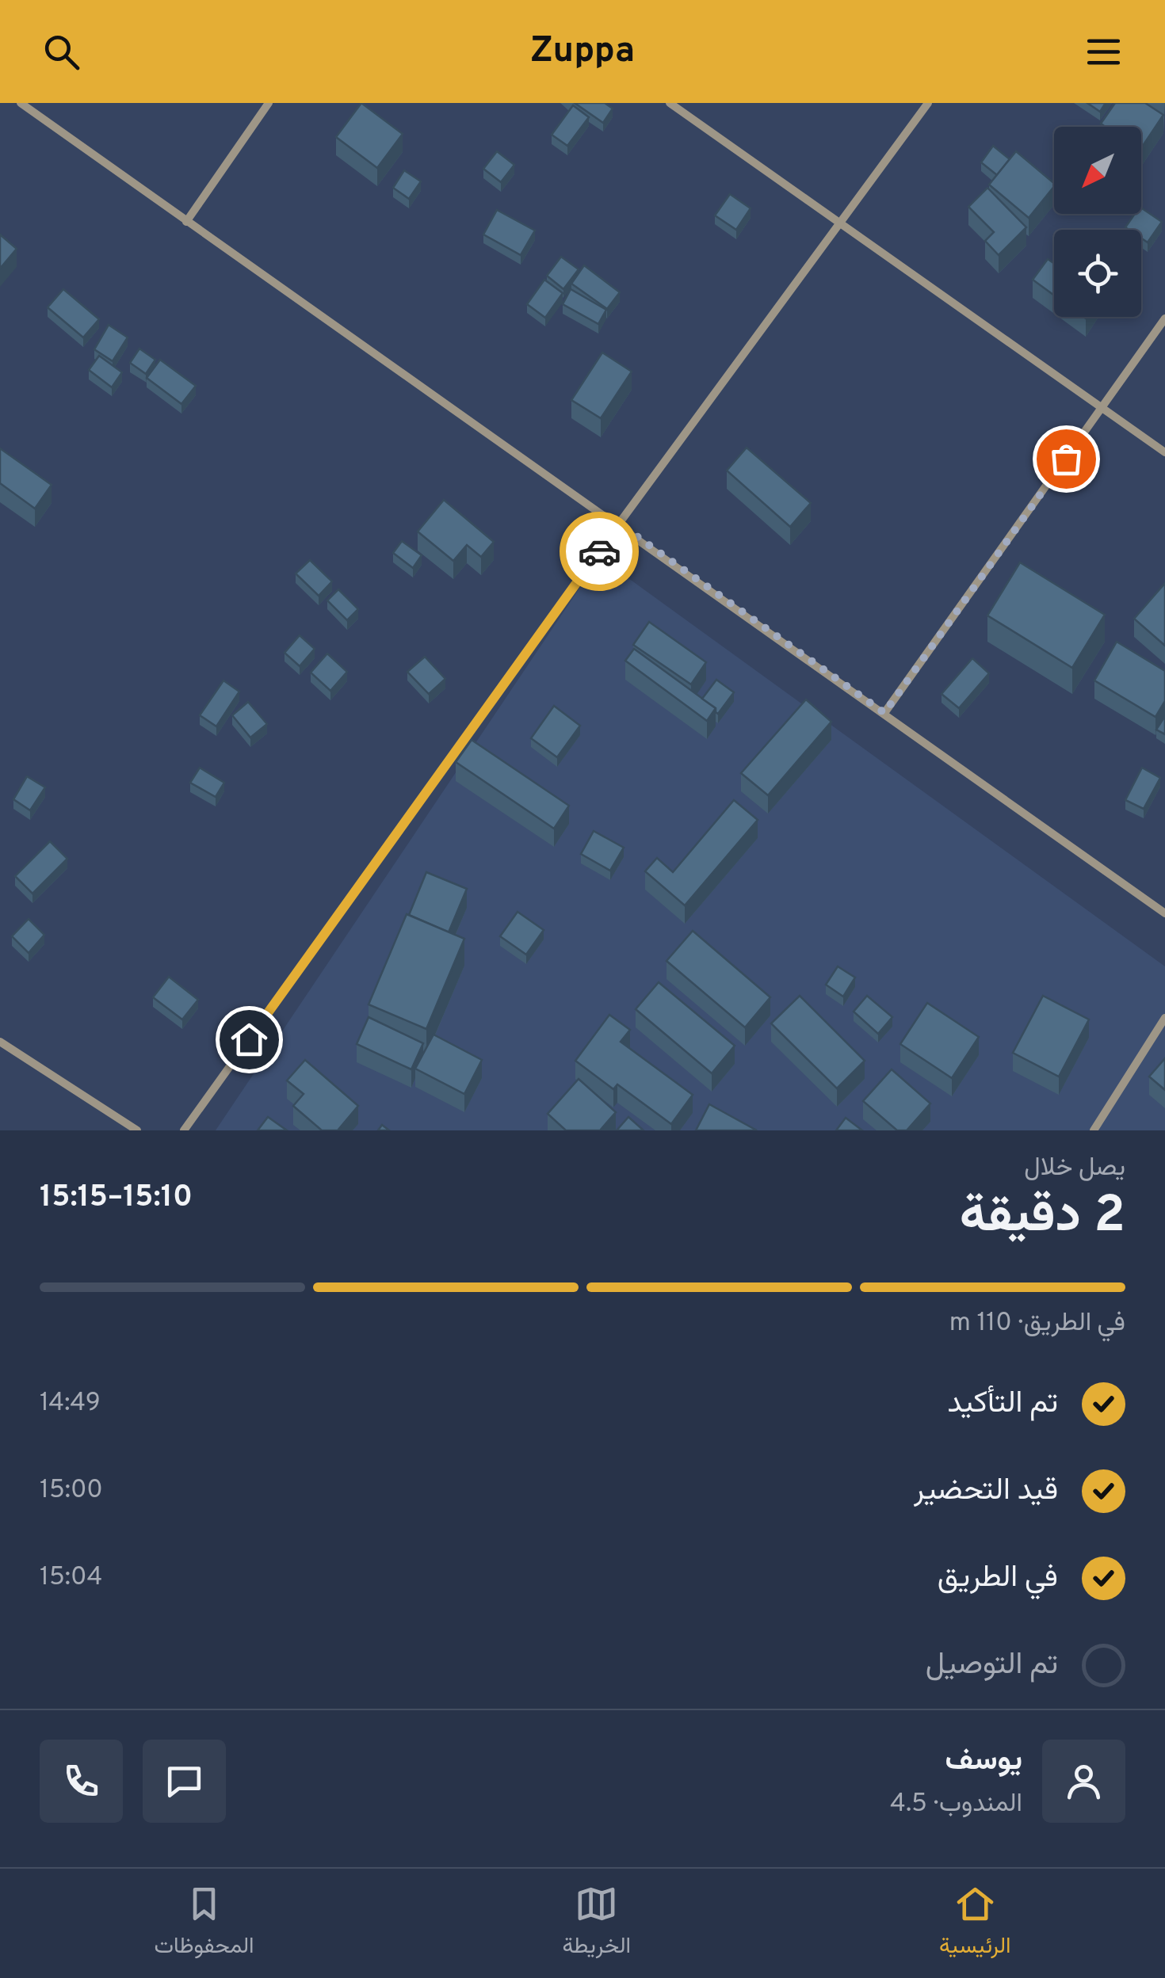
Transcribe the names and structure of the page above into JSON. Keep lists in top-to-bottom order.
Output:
{
  "north": "bottom left",
  "page": {
    "header": "Zuppa",
    "heading": ["2 دقيقة", "يصل خلال", "15:10–15:15"],
    "panel": ["يوسف", "المندوب · 4.5"],
    "bar": "في الطريق · 110 m",
    "list": [
      ["تم التأكيد", "14:49"],
      ["قيد التحضير", "15:00"],
      ["في الطريق", "15:04"],
      "تم التوصيل"
    ],
    "tabs": ["الرئيسية", "الخريطة", "المحفوظات"]
  }
}
